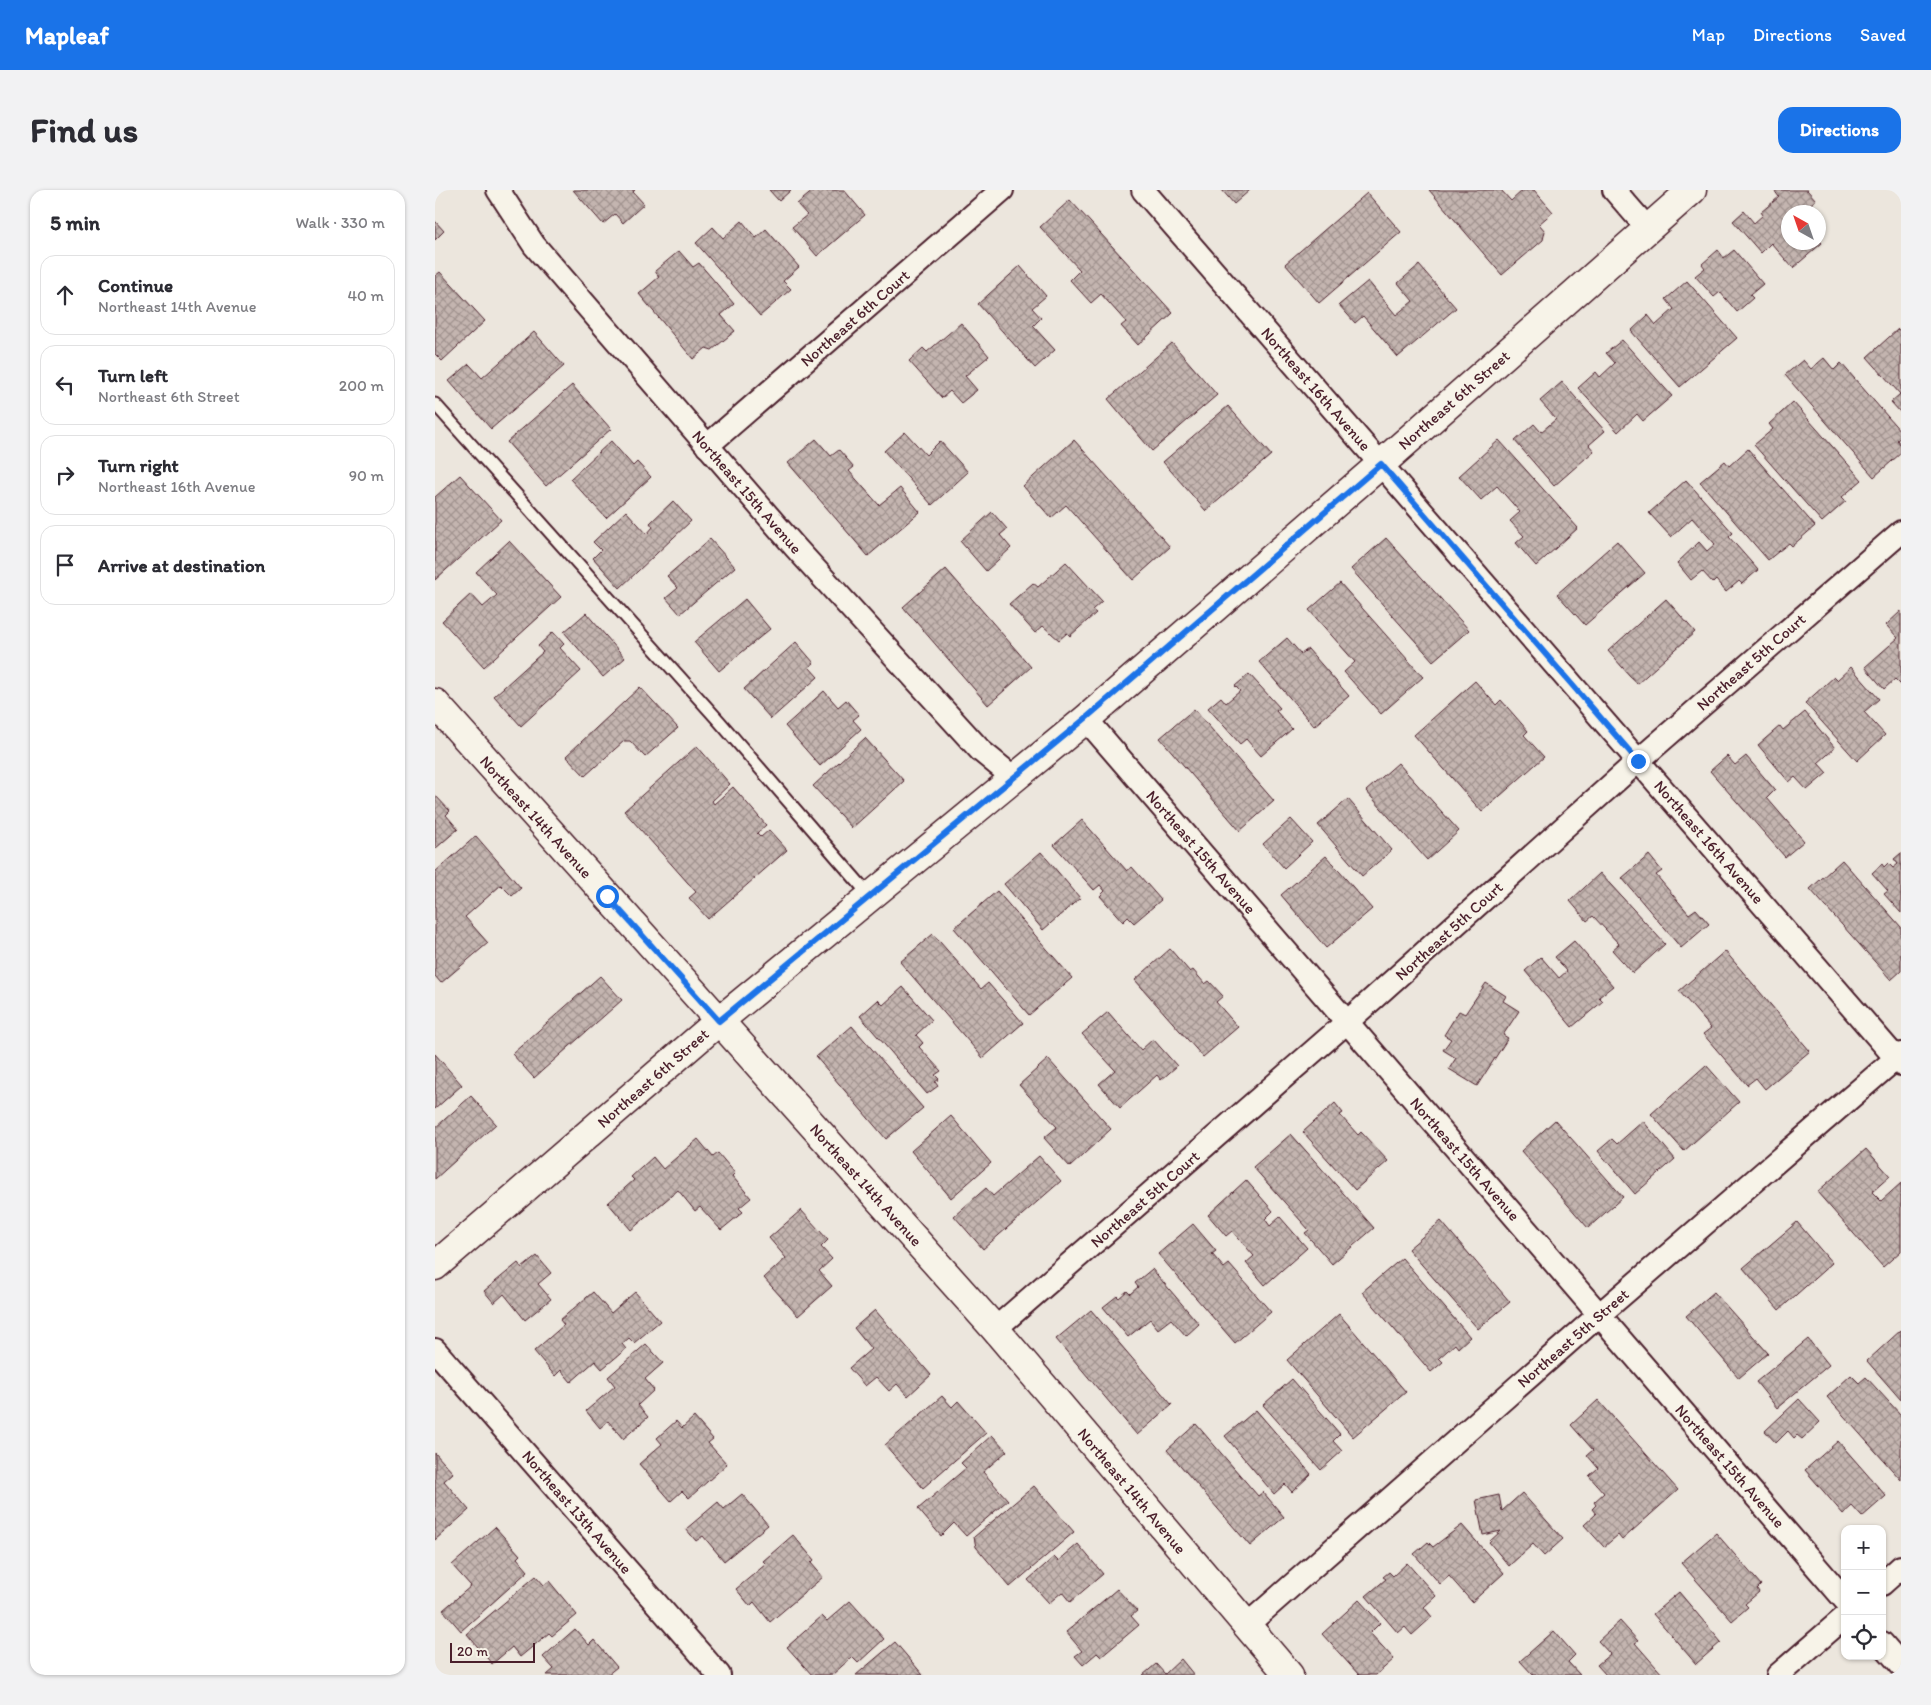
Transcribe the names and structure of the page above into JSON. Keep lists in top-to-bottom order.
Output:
{
  "streets": {
    "street": [
      "Northeast 6th Court",
      "Northeast 16th Avenue",
      "Northeast 6th Street",
      "Northeast 15th Avenue",
      "Northeast 5th Court",
      "Northeast 14th Avenue",
      "Northeast 5th Street",
      "Northeast 13th Avenue"
    ]
  },
  "crossings": [
    ["Northeast 6th Court", "Northeast 15th Avenue"],
    ["Northeast 16th Avenue", "Northeast 6th Street"],
    ["Northeast 16th Avenue", "Northeast 5th Court"],
    ["Northeast 16th Avenue", "Northeast 5th Street"],
    ["Northeast 6th Street", "Northeast 15th Avenue"],
    ["Northeast 6th Street", "Northeast 14th Avenue"],
    ["Northeast 15th Avenue", "Northeast 5th Court"],
    ["Northeast 15th Avenue", "Northeast 5th Street"],
    ["Northeast 5th Court", "Northeast 14th Avenue"],
    ["Northeast 14th Avenue", "Northeast 5th Street"]
  ],
  "scale_bar": "20 m",
  "north": "top left",
  "page": {
    "header": "Mapleaf",
    "nav": ["Map", "Directions", "Saved"],
    "buttons": "Directions",
    "title": "Find us",
    "heading": ["5 min", "Walk · 330 m"],
    "list": [
      ["Continue", "Northeast 14th Avenue", "40 m"],
      ["Turn left", "Northeast 6th Street", "200 m"],
      ["Turn right", "Northeast 16th Avenue", "90 m"],
      "Arrive at destination"
    ],
    "map_buttons": ["+", "−"],
    "scale": "20 m"
  }
}
